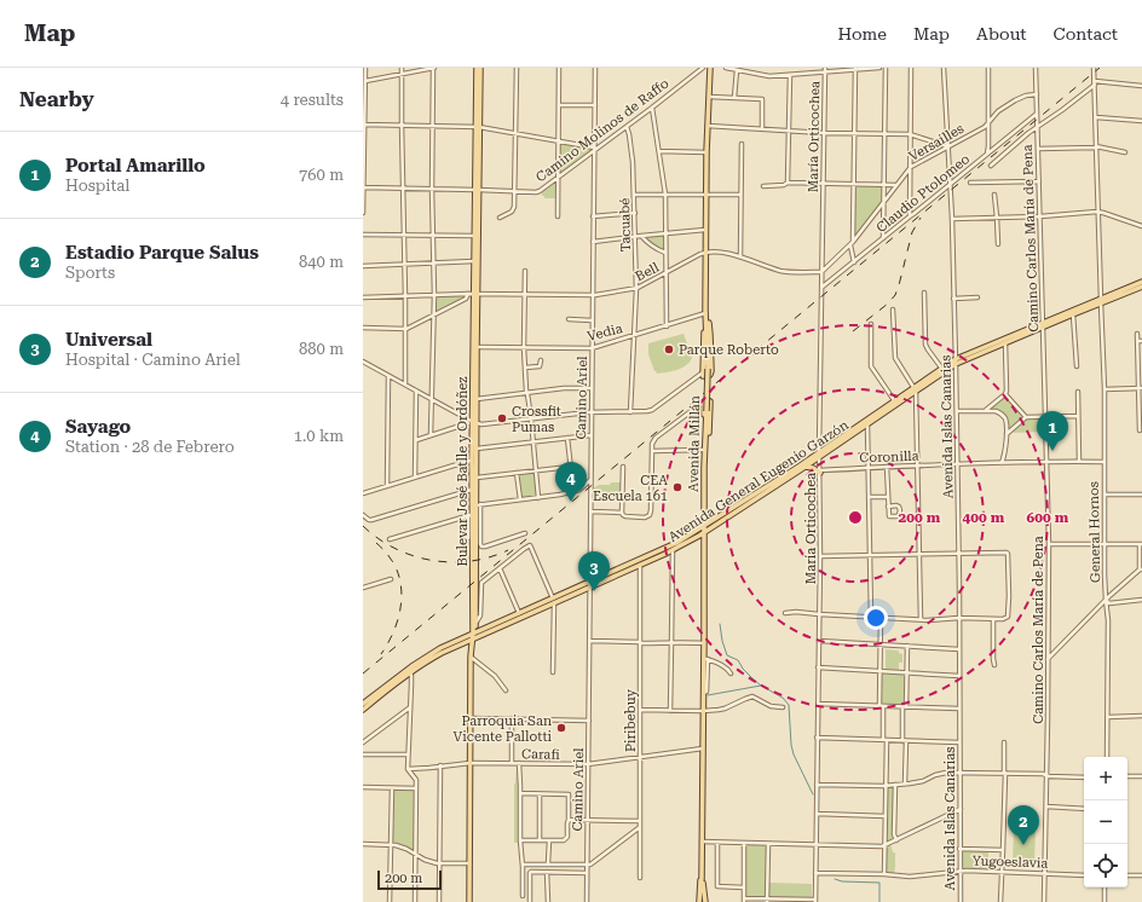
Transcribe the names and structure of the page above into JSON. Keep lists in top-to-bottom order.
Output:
{
  "streets": {
    "main road": ["Avenida Millán", "Bulevar José Batlle y Ordóñez", "Avenida General Eugenio Garzón"],
    "street": [
      "Camino Molinos de Raffo",
      "María Orticochea",
      "Versailles",
      "Claudio Ptolomeo",
      "Tacuabé",
      "Camino Carlos María de Pena",
      "Bell",
      "Vedia",
      "Camino Ariel",
      "Avenida Islas Canarias",
      "Coronilla",
      "General Hornos",
      "Piribebuy",
      "Carafi",
      "Yugoeslavia"
    ]
  },
  "crossings": [
    ["Camino Molinos de Raffo", "Tacuabé"],
    ["Camino Molinos de Raffo", "Camino Ariel"],
    ["María Orticochea", "Versailles"],
    ["María Orticochea", "Claudio Ptolomeo"],
    ["María Orticochea", "Bell"],
    ["María Orticochea", "Coronilla"],
    ["María Orticochea", "Avenida General Eugenio Garzón"],
    ["María Orticochea", "Yugoeslavia"],
    ["Versailles", "Camino Carlos María de Pena"],
    ["Versailles", "Bell"],
    ["Versailles", "Avenida Islas Canarias"],
    ["Claudio Ptolomeo", "Camino Carlos María de Pena"],
    ["Claudio Ptolomeo", "Avenida Islas Canarias"],
    ["Tacuabé", "Bell"],
    ["Tacuabé", "Vedia"],
    ["Camino Carlos María de Pena", "Coronilla"],
    ["Camino Carlos María de Pena", "Avenida General Eugenio Garzón"],
    ["Camino Carlos María de Pena", "Yugoeslavia"],
    ["Bell", "Camino Ariel"],
    ["Bell", "Avenida Millán"],
    ["Bell", "Bulevar José Batlle y Ordóñez"],
    ["Vedia", "Camino Ariel"],
    ["Vedia", "Avenida Millán"],
    ["Vedia", "Bulevar José Batlle y Ordóñez"],
    ["Camino Ariel", "Avenida General Eugenio Garzón"],
    ["Camino Ariel", "Carafi"],
    ["Avenida Islas Canarias", "Coronilla"],
    ["Avenida Islas Canarias", "Avenida General Eugenio Garzón"],
    ["Avenida Islas Canarias", "Yugoeslavia"],
    ["Avenida Millán", "Avenida General Eugenio Garzón"],
    ["Avenida Millán", "Carafi"],
    ["Coronilla", "General Hornos"],
    ["Bulevar José Batlle y Ordóñez", "Avenida General Eugenio Garzón"],
    ["Bulevar José Batlle y Ordóñez", "Carafi"],
    ["Avenida General Eugenio Garzón", "General Hornos"],
    ["Avenida General Eugenio Garzón", "Piribebuy"],
    ["Piribebuy", "Carafi"]
  ],
  "places": [
    "Parque Roberto",
    "Crossfit Pumas",
    "CEA Escuela 161",
    "Parroquia San Vicente Pallotti"
  ],
  "scale_bar": "200 m",
  "page": {
    "header": "Map",
    "nav": [
      "Home",
      "Map",
      "About",
      "Contact"
    ],
    "heading": ["Nearby", "4 results"],
    "list": [
      {
        "mark": "1",
        "name": "Portal Amarillo",
        "note": "Hospital",
        "value": "760 m"
      },
      {
        "mark": "2",
        "name": "Estadio Parque Salus",
        "note": "Sports",
        "value": "840 m"
      },
      {
        "mark": "3",
        "name": "Universal",
        "note": "Hospital · Camino Ariel",
        "value": "880 m"
      },
      {
        "mark": "4",
        "name": "Sayago",
        "note": "Station · 28 de Febrero",
        "value": "1.0 km"
      }
    ],
    "pins": [
      "1",
      "4",
      "3",
      "2"
    ],
    "map_buttons": ["+", "−"],
    "scale": "200 m"
  },
  "rings": ["200 m", "400 m", "600 m"]
}
